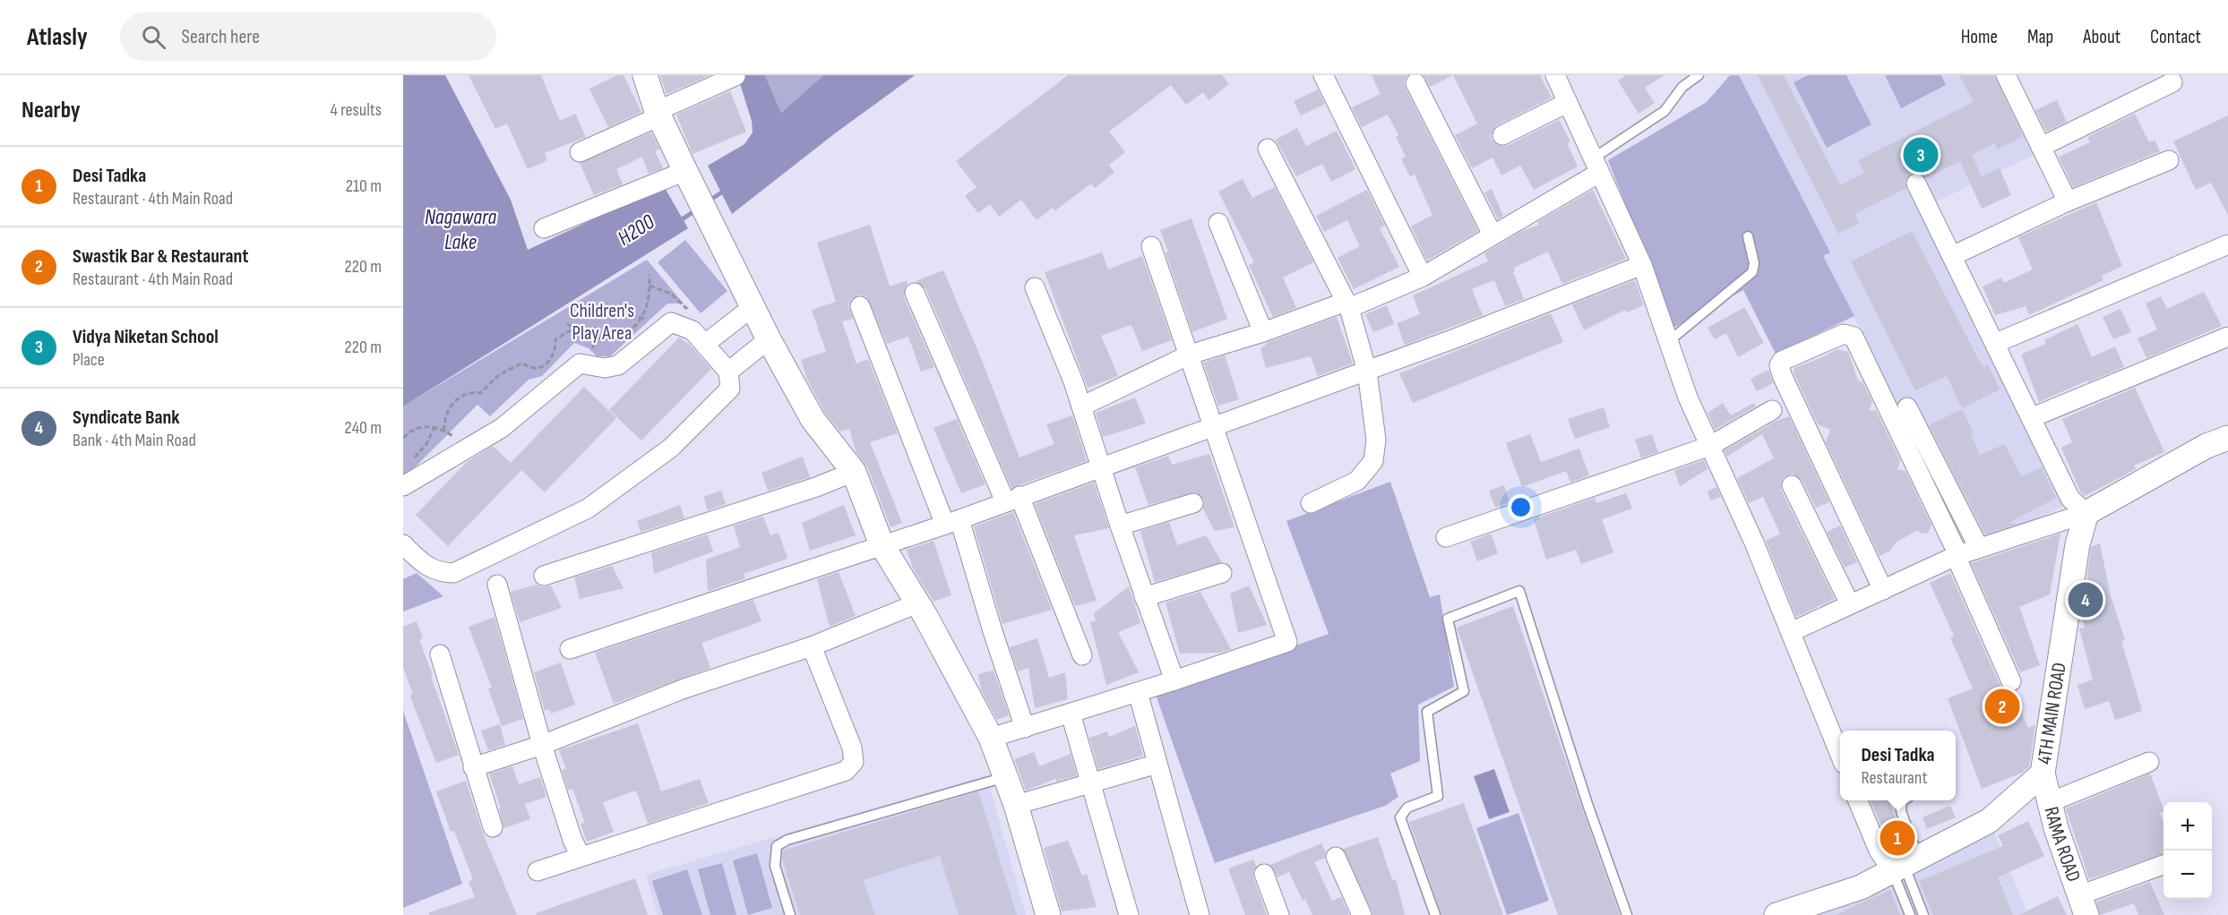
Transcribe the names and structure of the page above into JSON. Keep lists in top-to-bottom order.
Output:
{
  "streets": {
    "street": ["4TH MAIN ROAD", "RAMA ROAD"]
  },
  "crossings": [
    ["4TH MAIN ROAD", "RAMA ROAD"]
  ],
  "water": ["Nagawara Lake", "H200"],
  "parks": ["Children's Play Area"],
  "page": {
    "header": "Atlasly",
    "search": "Search here",
    "nav": [
      "Home",
      "Map",
      "About",
      "Contact"
    ],
    "heading": ["Nearby", "4 results"],
    "pins": [
      "3",
      "4",
      "2",
      "1"
    ],
    "list": [
      {
        "mark": "1",
        "name": "Desi Tadka",
        "note": "Restaurant · 4th Main Road",
        "value": "210 m"
      },
      {
        "mark": "2",
        "name": "Swastik Bar & Restaurant",
        "note": "Restaurant · 4th Main Road",
        "value": "220 m"
      },
      {
        "mark": "3",
        "name": "Vidya Niketan School",
        "note": "Place",
        "value": "220 m"
      },
      {
        "mark": "4",
        "name": "Syndicate Bank",
        "note": "Bank · 4th Main Road",
        "value": "240 m"
      }
    ],
    "popup": ["Desi Tadka", "Restaurant"],
    "map_buttons": ["+", "−"]
  }
}
